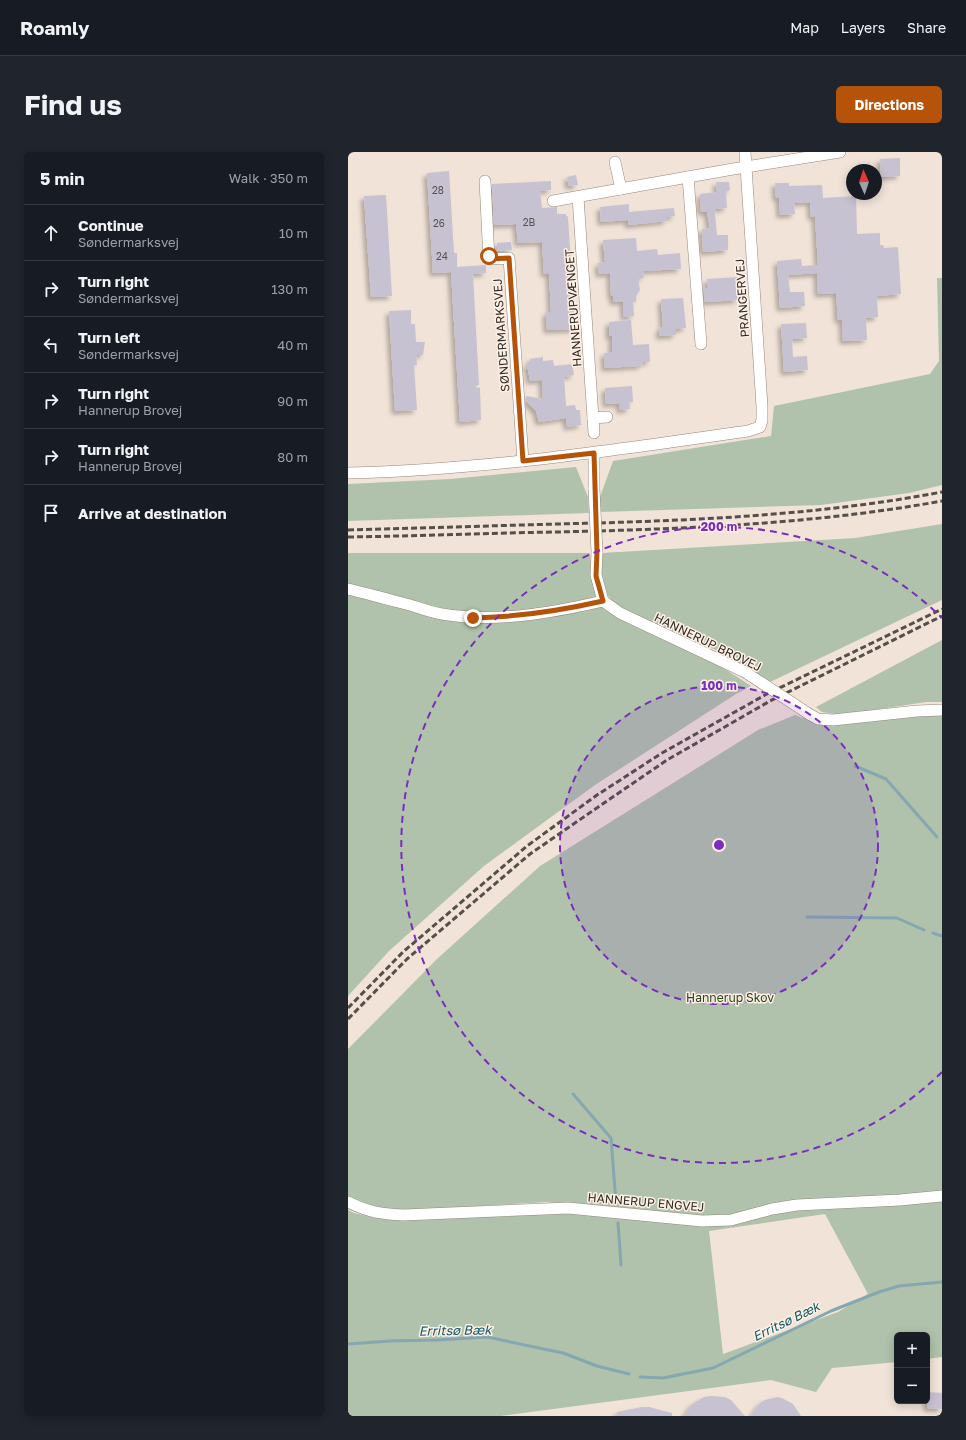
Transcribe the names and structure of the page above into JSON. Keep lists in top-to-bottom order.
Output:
{
  "streets": {
    "street": [
      "PRANGERVEJ",
      "HANNERUPVÆNGET",
      "SØNDERMARKSVEJ",
      "HANNERUP BROVEJ",
      "HANNERUP ENGVEJ"
    ]
  },
  "water": ["Erritsø Bæk"],
  "parks": ["Hannerup Skov"],
  "house_numbers": [
    "28",
    "2B",
    "26",
    "24"
  ],
  "north": "top",
  "page": {
    "header": "Roamly",
    "nav": ["Map", "Layers", "Share"],
    "buttons": "Directions",
    "title": "Find us",
    "heading": ["5 min", "Walk · 350 m"],
    "list": [
      ["Continue", "Søndermarksvej", "10 m"],
      ["Turn right", "Søndermarksvej", "130 m"],
      ["Turn left", "Søndermarksvej", "40 m"],
      ["Turn right", "Hannerup Brovej", "90 m"],
      ["Turn right", "Hannerup Brovej", "80 m"],
      "Arrive at destination"
    ],
    "map_buttons": ["+", "−"]
  },
  "rings": ["200 m", "100 m"]
}
